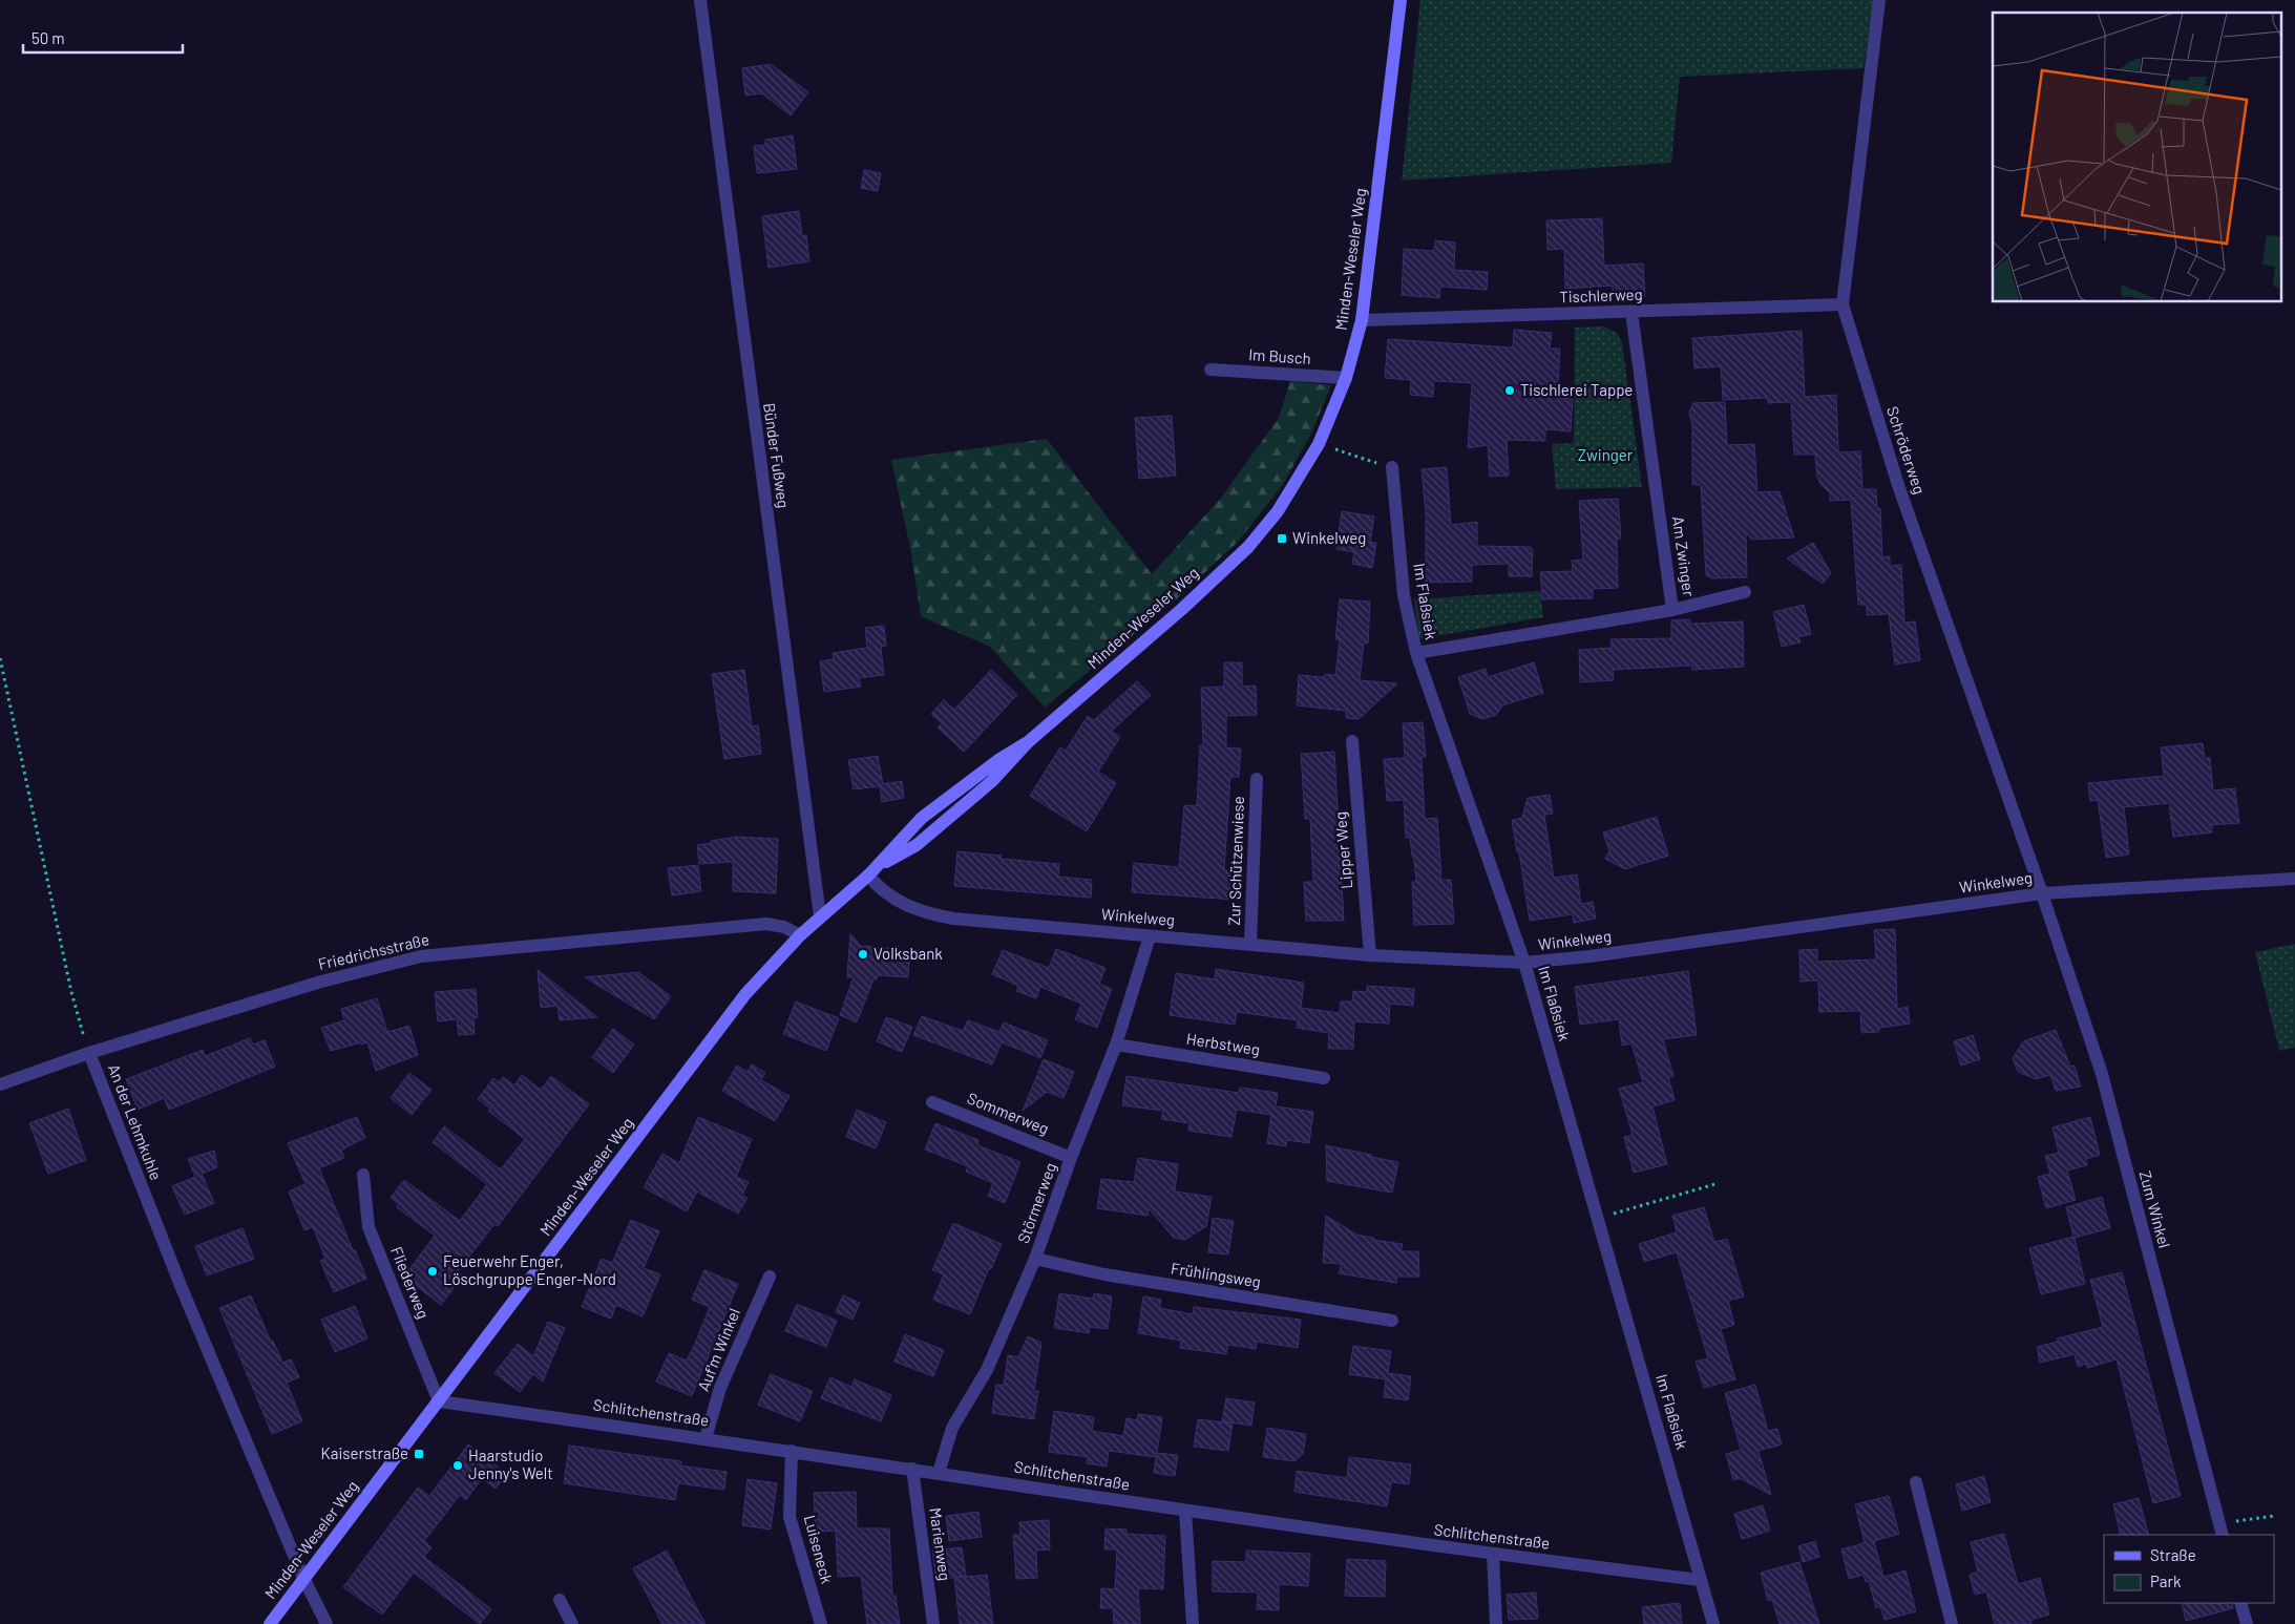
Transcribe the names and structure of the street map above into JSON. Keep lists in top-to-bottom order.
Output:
{
  "streets": {
    "street": [
      "Minden-Weseler Weg",
      "Tischlerweg",
      "Im Busch",
      "Schröderweg",
      "Bünder Fußweg",
      "Am Zwinger",
      "Im Flaßsiek",
      "Lipper Weg",
      "Zur Schützenwiese",
      "Winkelweg",
      "Friedrichsstraße",
      "Herbstweg",
      "Sommerweg",
      "An der Lehmkuhle",
      "Störmerweg",
      "Zum Winkel",
      "Frühlingsweg",
      "Fliederweg",
      "Auf'm Winkel",
      "Schlitchenstraße",
      "Marienweg",
      "Luiseneck"
    ]
  },
  "crossings": [
    ["Minden-Weseler Weg", "Tischlerweg"],
    ["Minden-Weseler Weg", "Im Busch"],
    ["Minden-Weseler Weg", "Bünder Fußweg"],
    ["Minden-Weseler Weg", "Winkelweg"],
    ["Minden-Weseler Weg", "Friedrichsstraße"],
    ["Minden-Weseler Weg", "An der Lehmkuhle"],
    ["Minden-Weseler Weg", "Fliederweg"],
    ["Minden-Weseler Weg", "Schlitchenstraße"],
    ["Tischlerweg", "Schröderweg"],
    ["Tischlerweg", "Am Zwinger"],
    ["Schröderweg", "Winkelweg"],
    ["Schröderweg", "Zum Winkel"],
    ["Am Zwinger", "Im Flaßsiek"],
    ["Im Flaßsiek", "Winkelweg"],
    ["Im Flaßsiek", "Schlitchenstraße"],
    ["Lipper Weg", "Winkelweg"],
    ["Zur Schützenwiese", "Winkelweg"],
    ["Winkelweg", "Störmerweg"],
    ["Winkelweg", "Zum Winkel"],
    ["Friedrichsstraße", "An der Lehmkuhle"],
    ["Herbstweg", "Störmerweg"],
    ["Sommerweg", "Störmerweg"],
    ["Störmerweg", "Frühlingsweg"],
    ["Störmerweg", "Schlitchenstraße"],
    ["Fliederweg", "Schlitchenstraße"],
    ["Auf'm Winkel", "Schlitchenstraße"],
    ["Schlitchenstraße", "Marienweg"],
    ["Schlitchenstraße", "Luiseneck"]
  ],
  "parks": ["Zwinger"],
  "places": {
    "other": [
      "Tischlerei Tappe",
      "Volksbank",
      "Feuerwehr Enger, Löschgruppe Enger-Nord",
      "Haarstudio Jenny's Welt"
    ],
    "transit": ["Winkelweg", "Kaiserstraße"]
  },
  "legend": ["Straße", "Park"],
  "scale_bar": "50 m"
}
